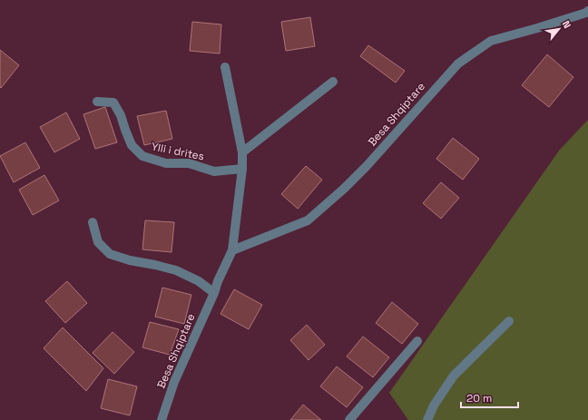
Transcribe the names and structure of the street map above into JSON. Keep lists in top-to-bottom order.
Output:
{
  "streets": {
    "street": ["Besa Shqiptare", "Ylli i drites"]
  },
  "crossings": [
    ["Besa Shqiptare", "Ylli i drites"]
  ],
  "scale_bar": "20 m",
  "north": "top right"
}
